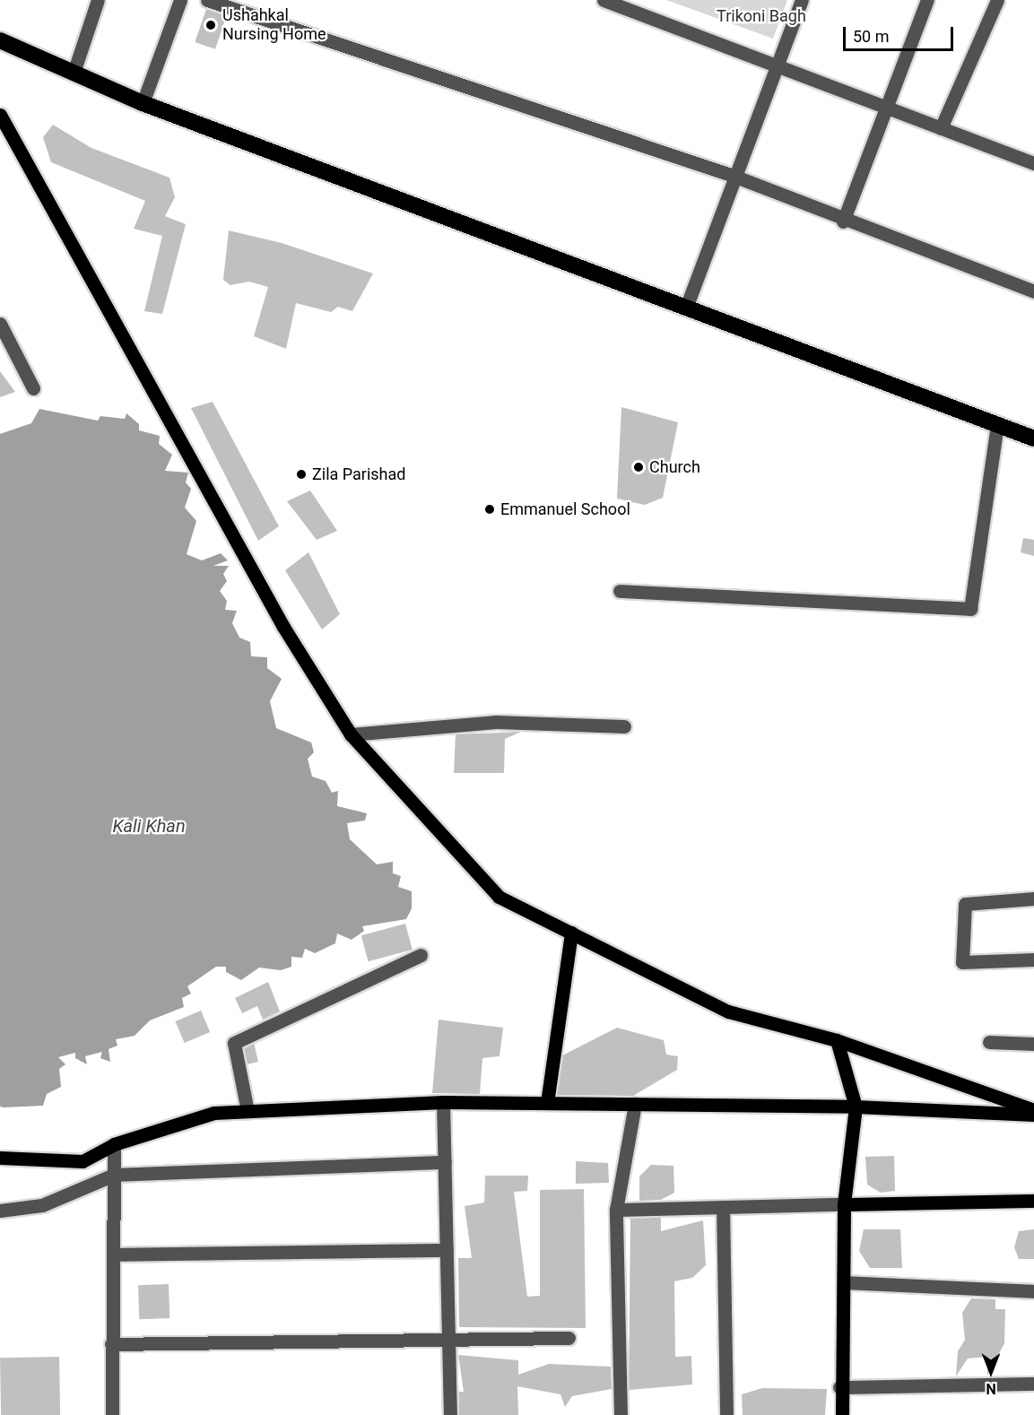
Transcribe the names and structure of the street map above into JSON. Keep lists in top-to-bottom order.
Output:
{
  "water": ["Kali Khan"],
  "parks": ["Trikoni Bagh"],
  "places": [
    "Ushahkal Nursing Home",
    "Church",
    "Zila Parishad",
    "Emmanuel School"
  ],
  "scale_bar": "50 m",
  "north": "bottom"
}
